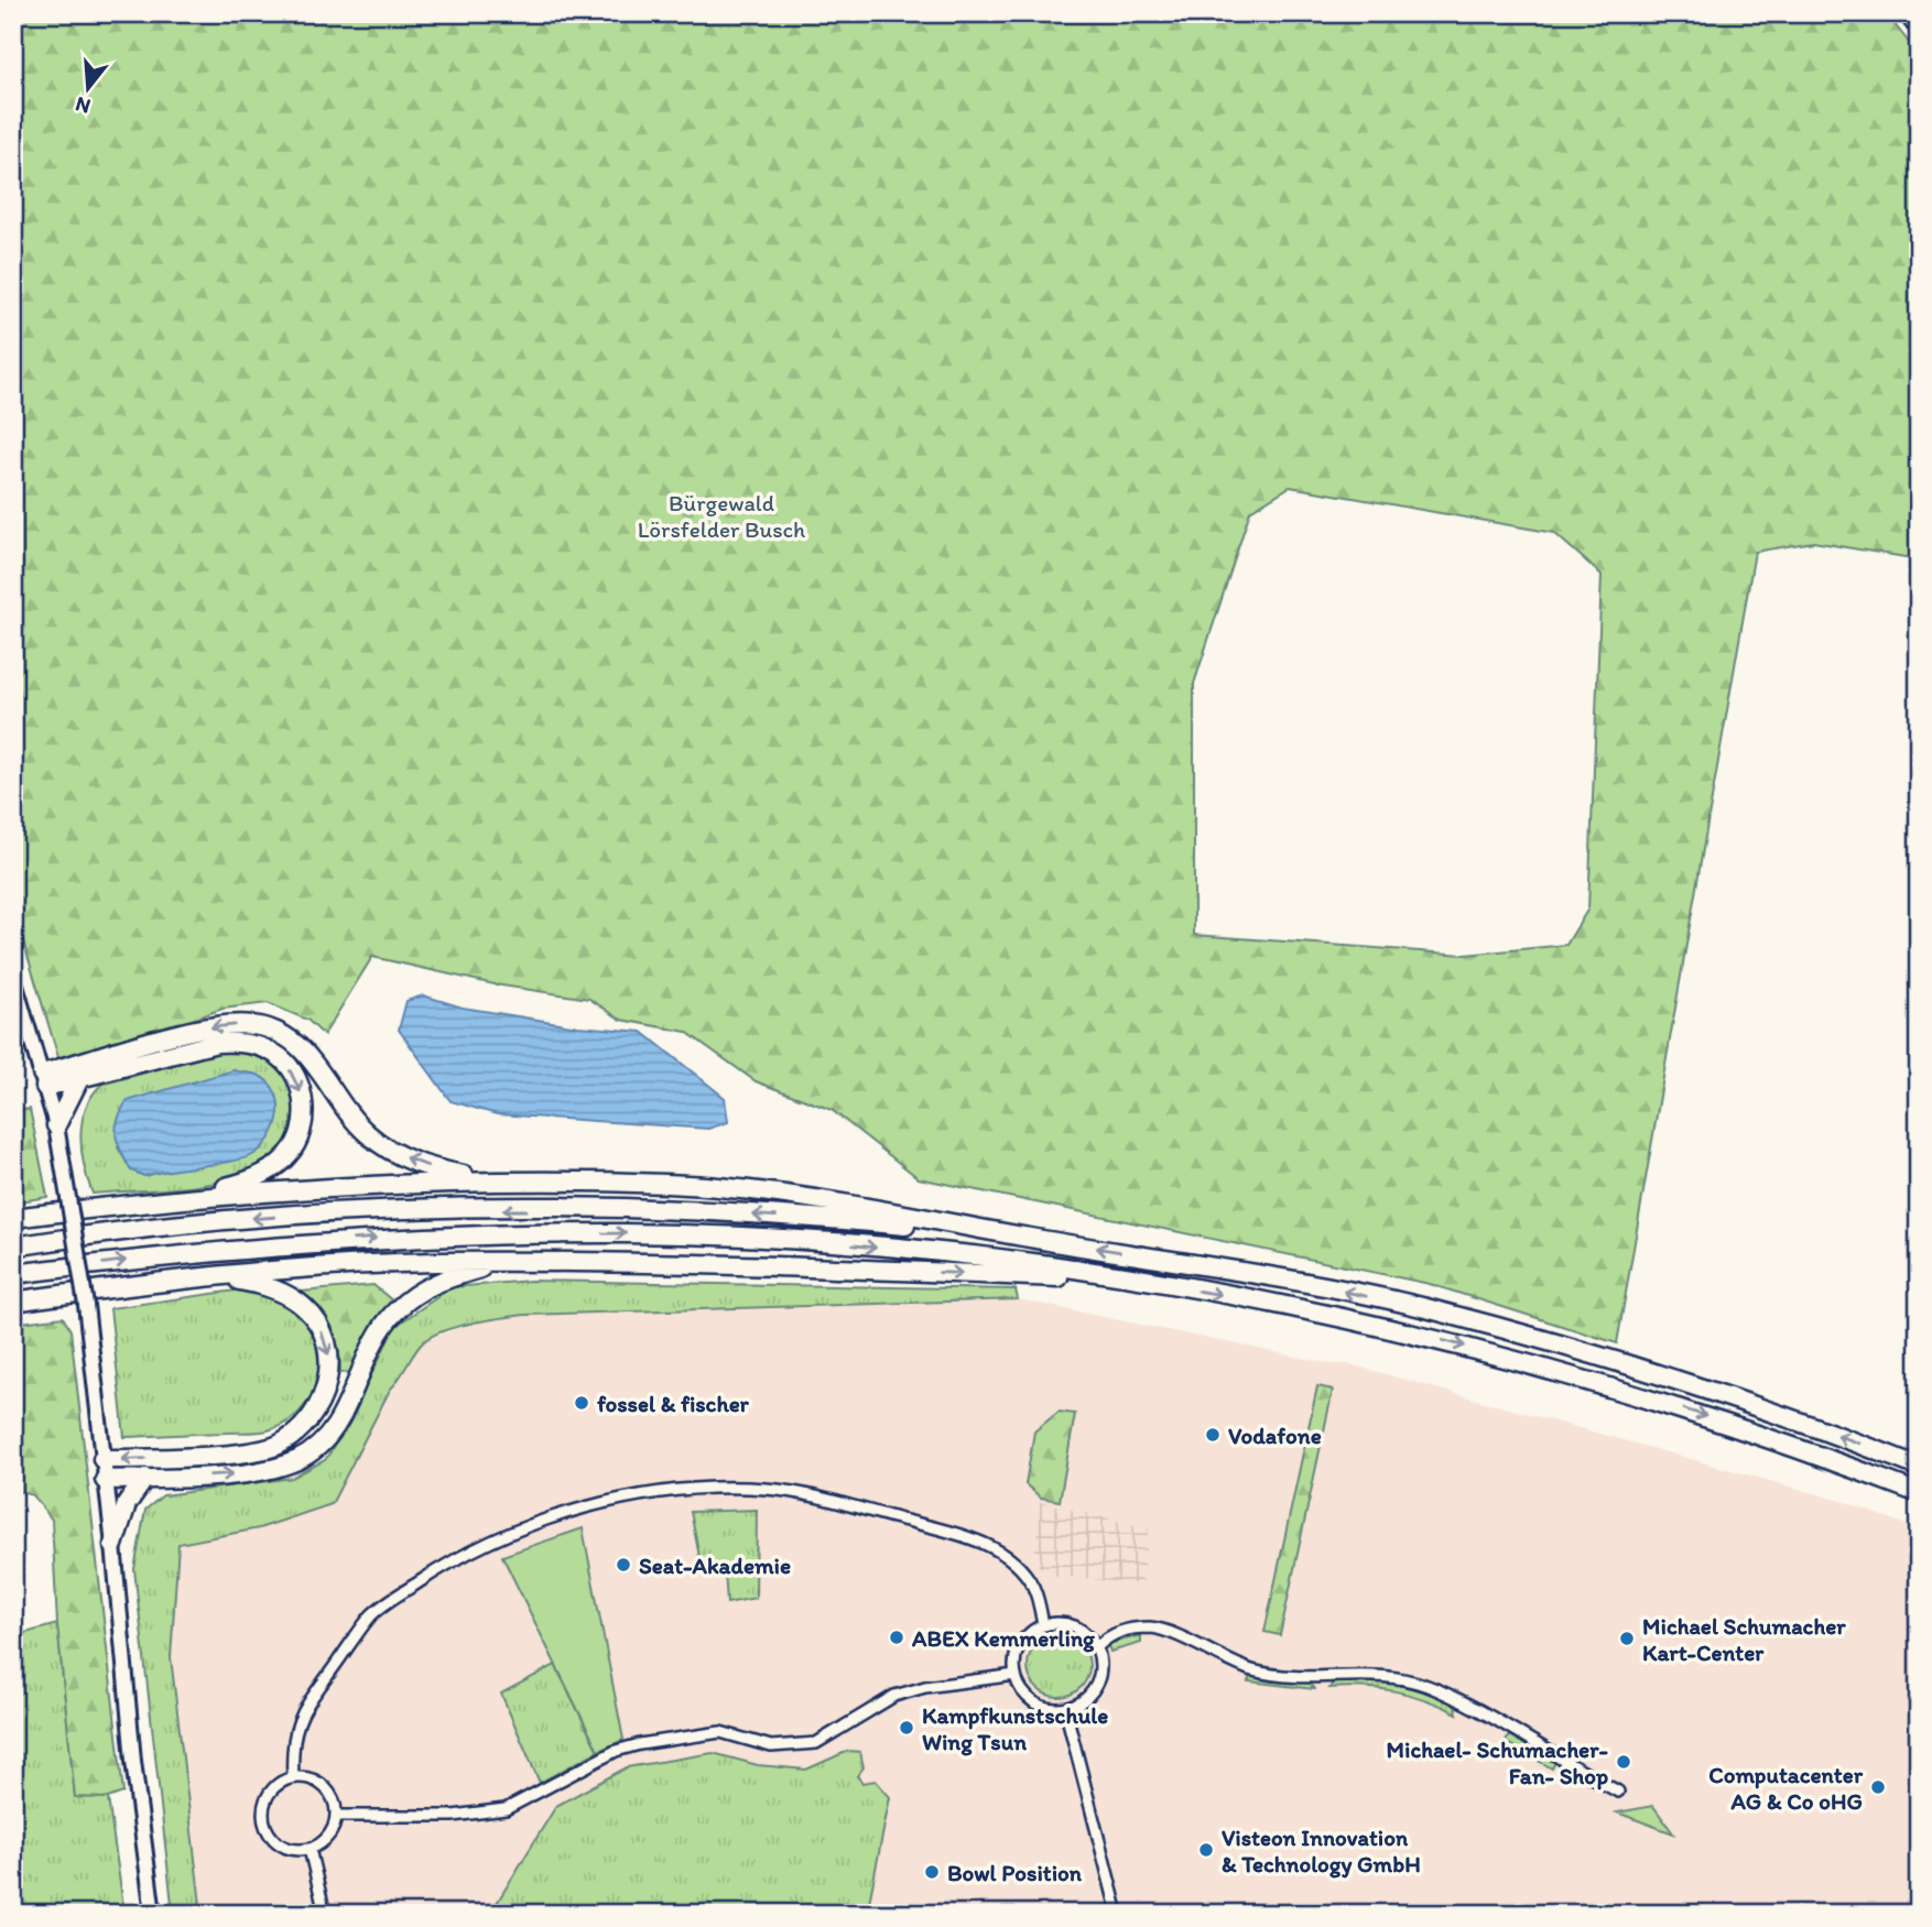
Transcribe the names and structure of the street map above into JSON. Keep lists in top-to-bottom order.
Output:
{
  "parks": ["Bürgewald Lörsfelder Busch"],
  "places": [
    "fossel & fischer",
    "Vodafone",
    "Seat-Akademie",
    "ABEX Kemmerling",
    "Michael Schumacher Kart-Center",
    "Kampfkunstschule Wing Tsun",
    "Michael- Schumacher- Fan- Shop",
    "Computacenter AG & Co oHG",
    "Visteon Innovation & Technology GmbH",
    "Bowl Position"
  ],
  "north": "bottom"
}
